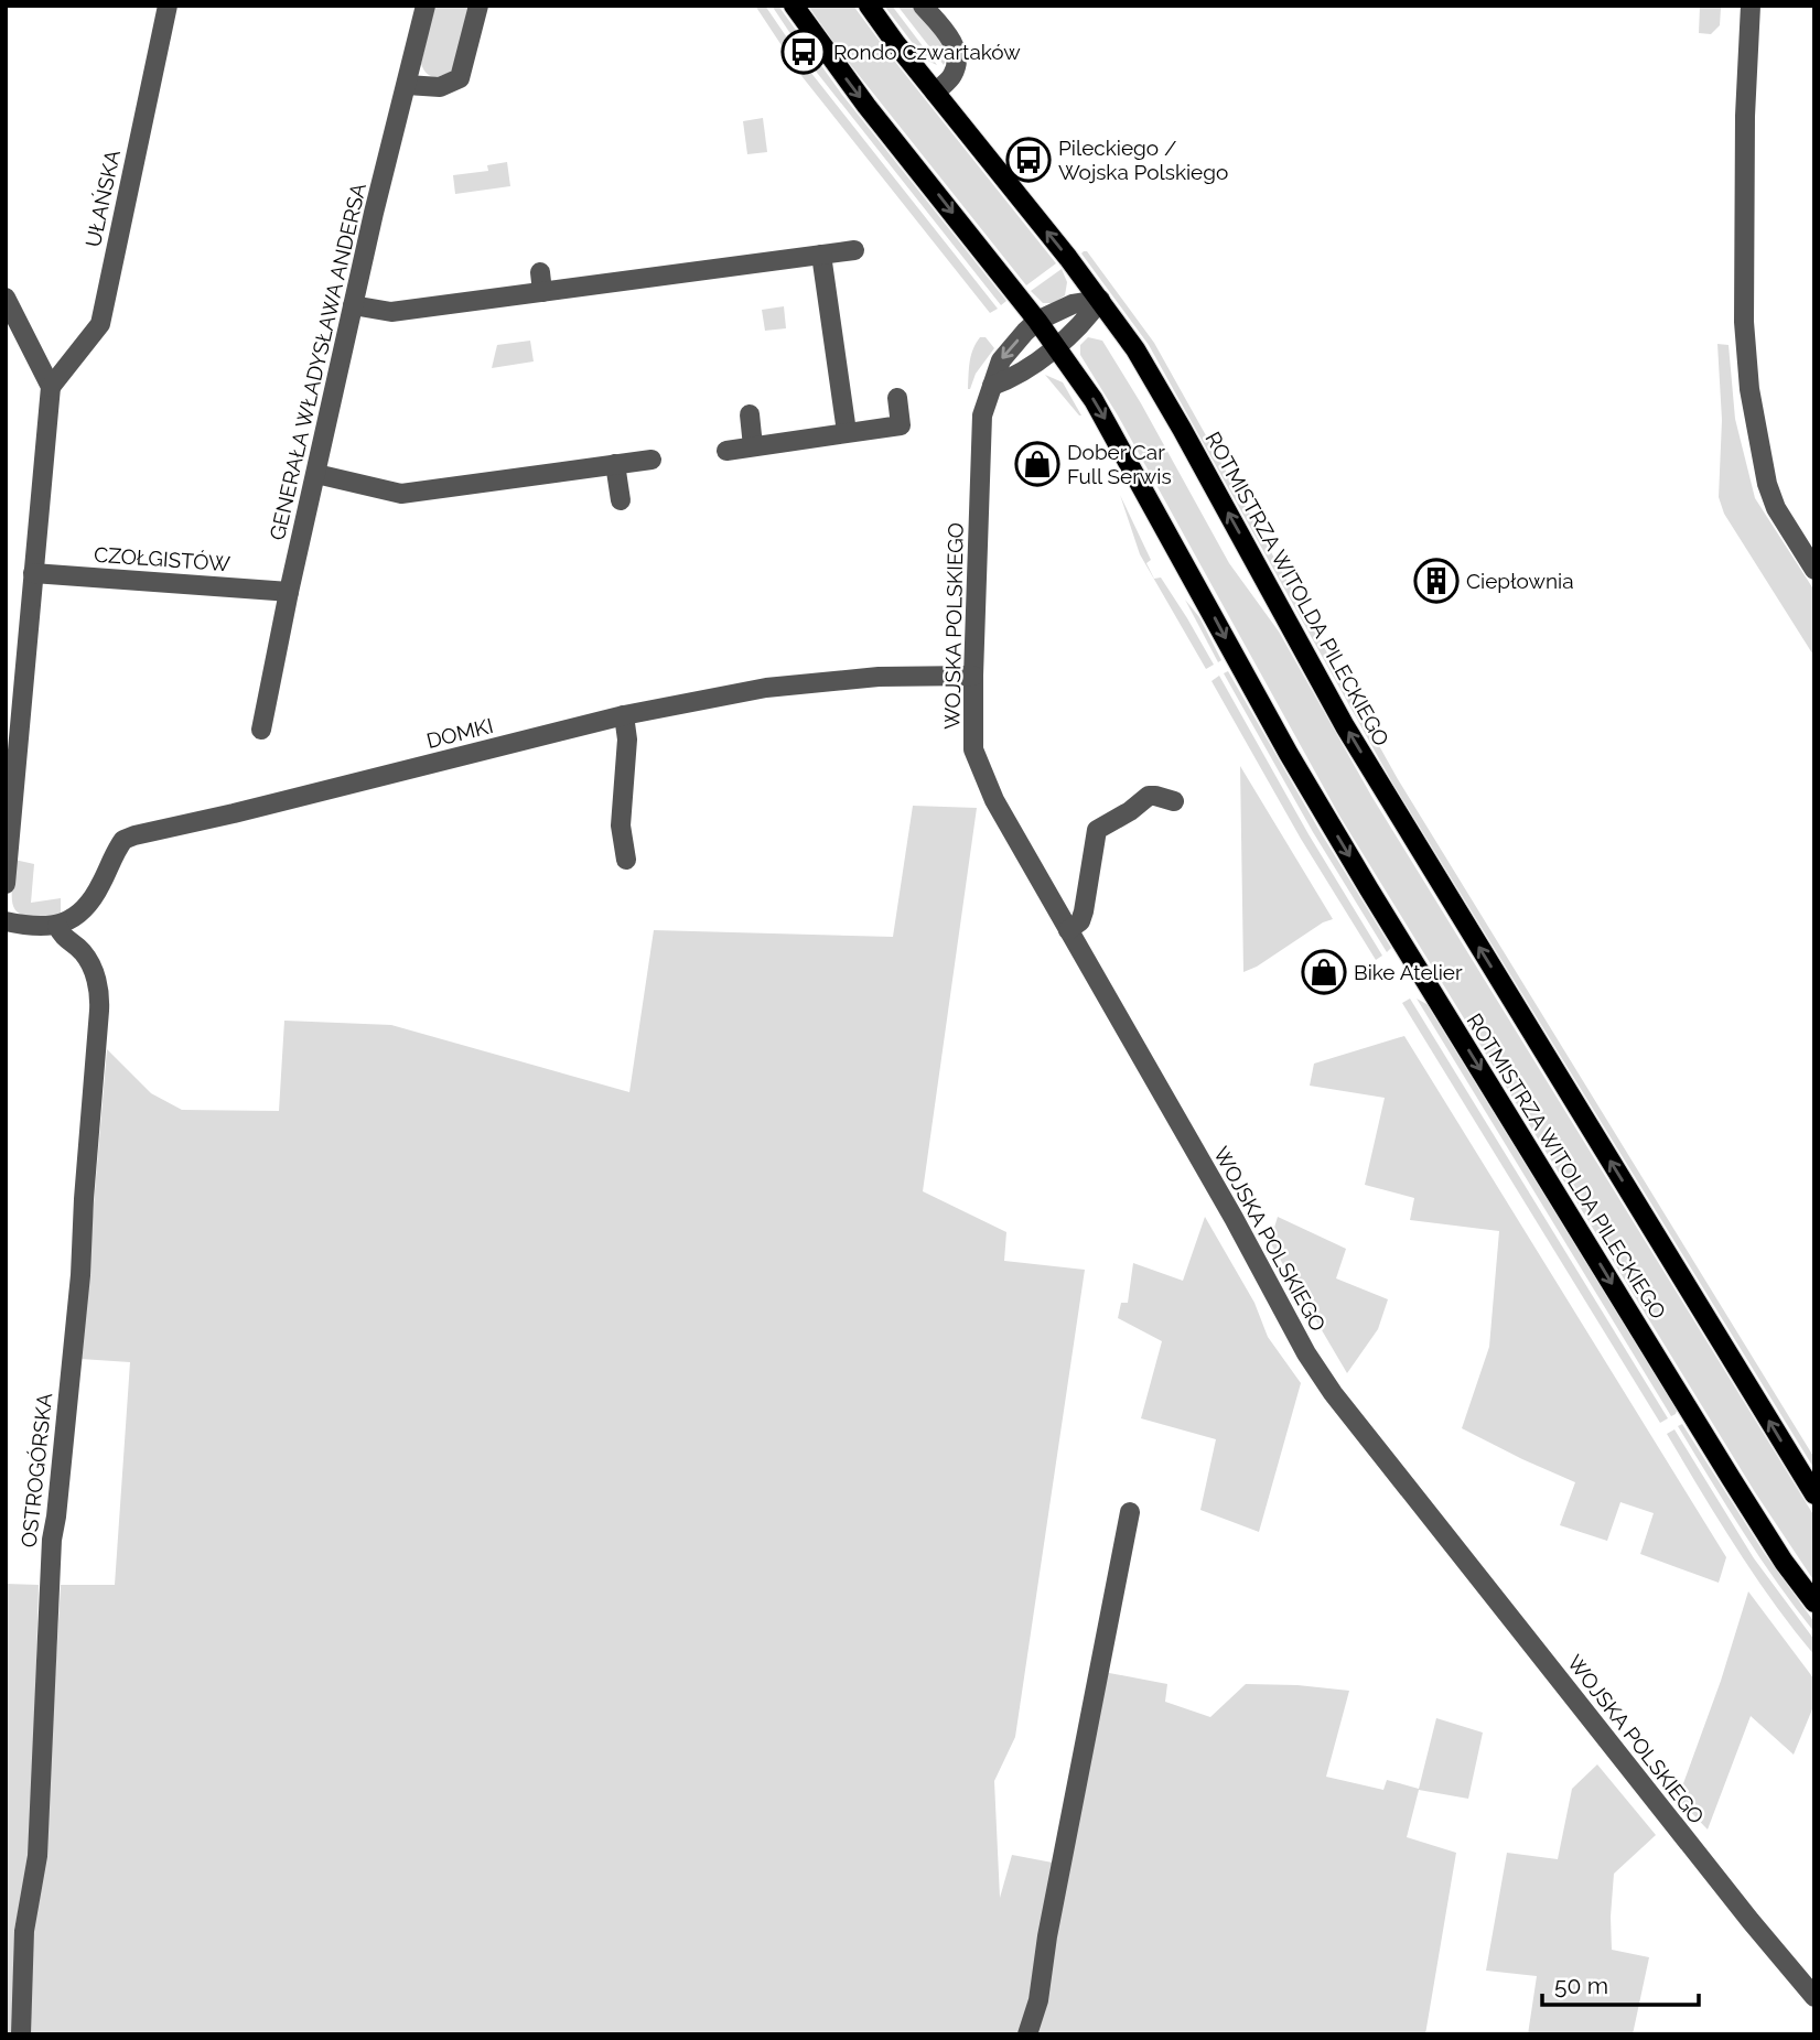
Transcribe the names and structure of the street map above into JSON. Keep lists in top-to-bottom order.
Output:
{
  "streets": {
    "main road": ["ROTMISTRZA WITOLDA PILECKIEGO"],
    "street": [
      "UŁAŃSKA",
      "GENERAŁA WŁADYSŁAWA ANDERSA",
      "CZOŁGISTÓW",
      "WOJSKA POLSKIEGO",
      "DOMKI",
      "OSTROGÓRSKA"
    ]
  },
  "crossings": [
    ["GENERAŁA WŁADYSŁAWA ANDERSA", "CZOŁGISTÓW"],
    ["ROTMISTRZA WITOLDA PILECKIEGO", "WOJSKA POLSKIEGO"],
    ["WOJSKA POLSKIEGO", "DOMKI"],
    ["DOMKI", "OSTROGÓRSKA"]
  ],
  "places": {
    "bus stop": ["Rondo Czwartaków", "Pileckiego / Wojska Polskiego"],
    "shop": ["Dober Car Full Serwis", "Bike Atelier"],
    "building": ["Ciepłownia"]
  },
  "scale_bar": "50 m"
}
